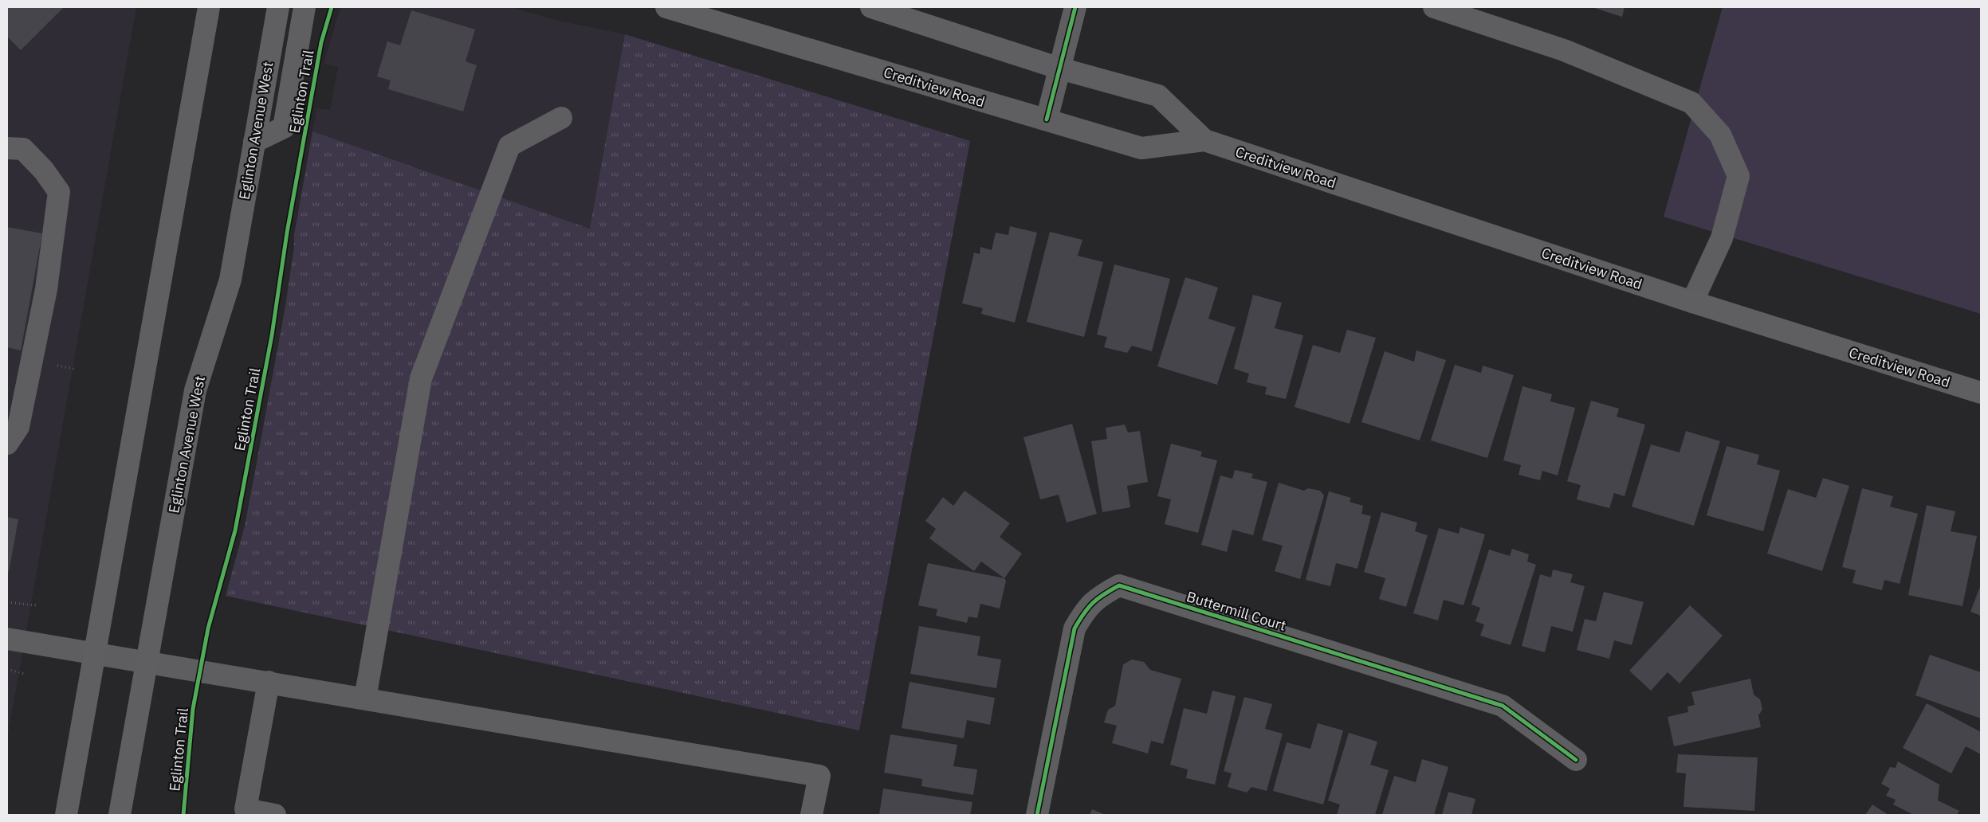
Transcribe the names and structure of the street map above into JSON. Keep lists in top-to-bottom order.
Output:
{
  "streets": {
    "main road": ["Creditview Road", "Eglinton Avenue West"],
    "street": ["Buttermill Court"],
    "cycle path": ["Eglinton Trail"]
  }
}
